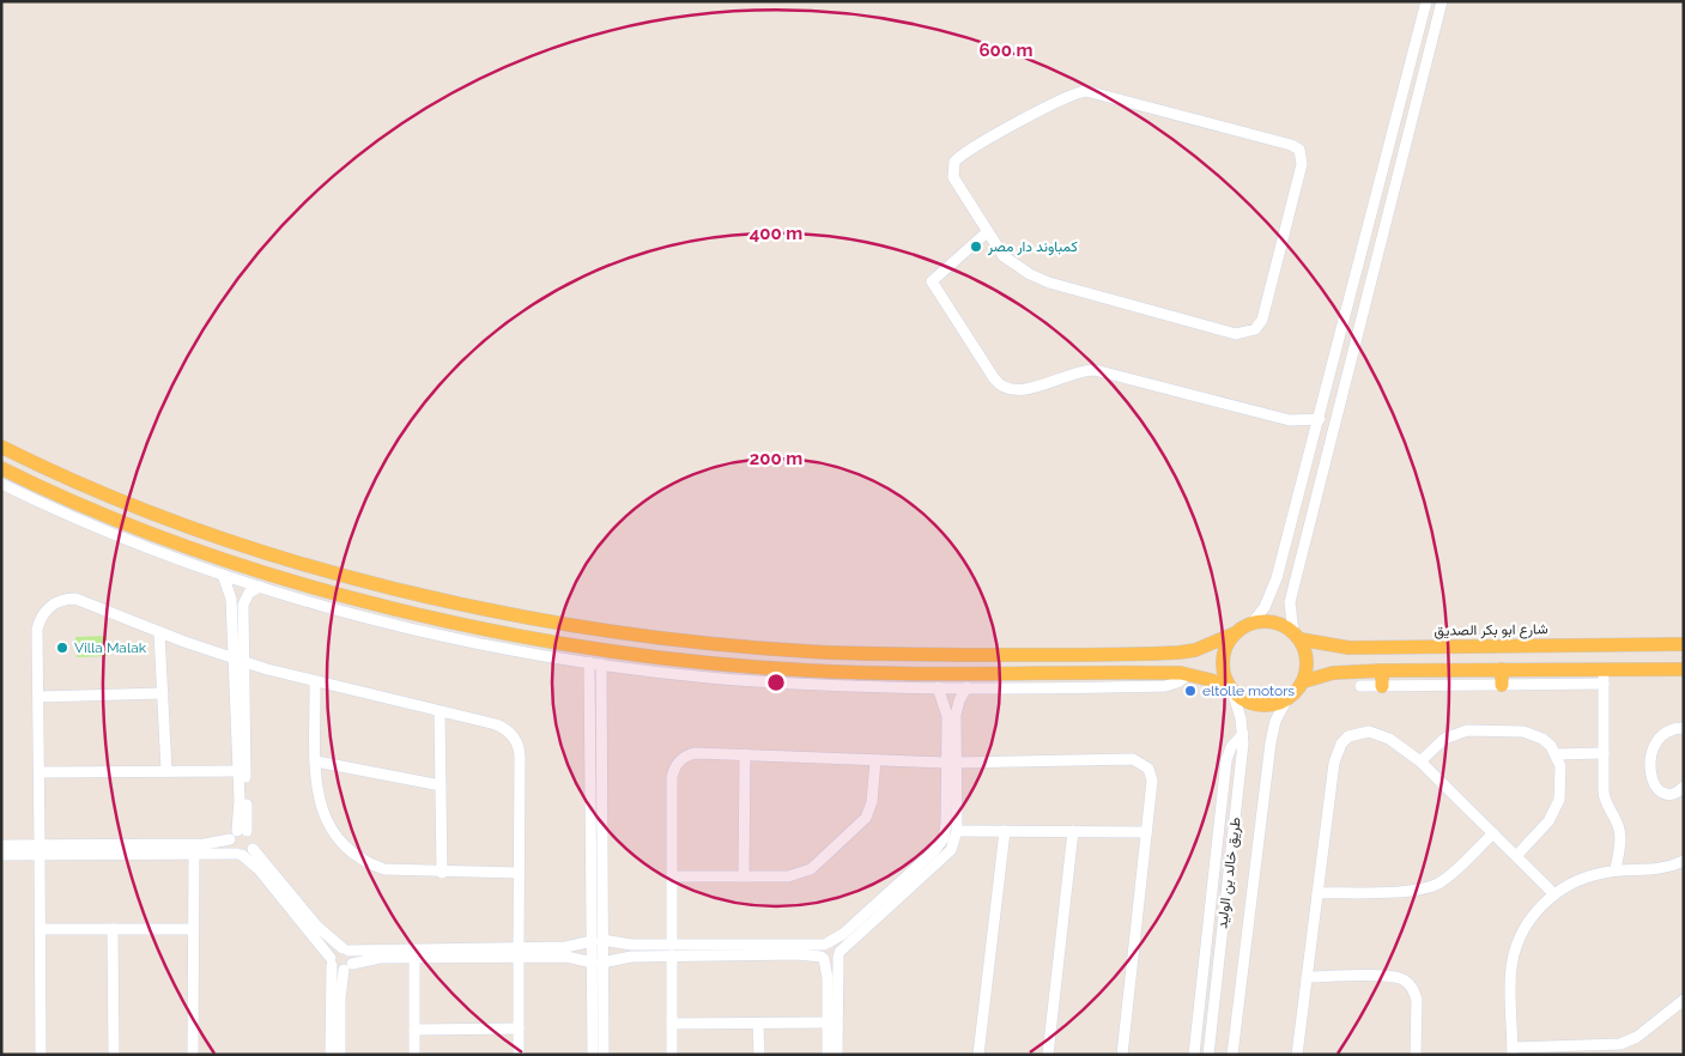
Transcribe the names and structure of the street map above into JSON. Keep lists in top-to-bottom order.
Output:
{
  "streets": {
    "main road": ["شارع ابو بكر الصديق"],
    "street": ["طريق خالد بن الوليد"]
  },
  "crossings": [
    ["شارع ابو بكر الصديق", "طريق خالد بن الوليد"]
  ],
  "places": ["كمباوند دار مصر", "Villa Malak", "eltolle motors"],
  "rings": ["600 m", "400 m", "200 m"]
}
